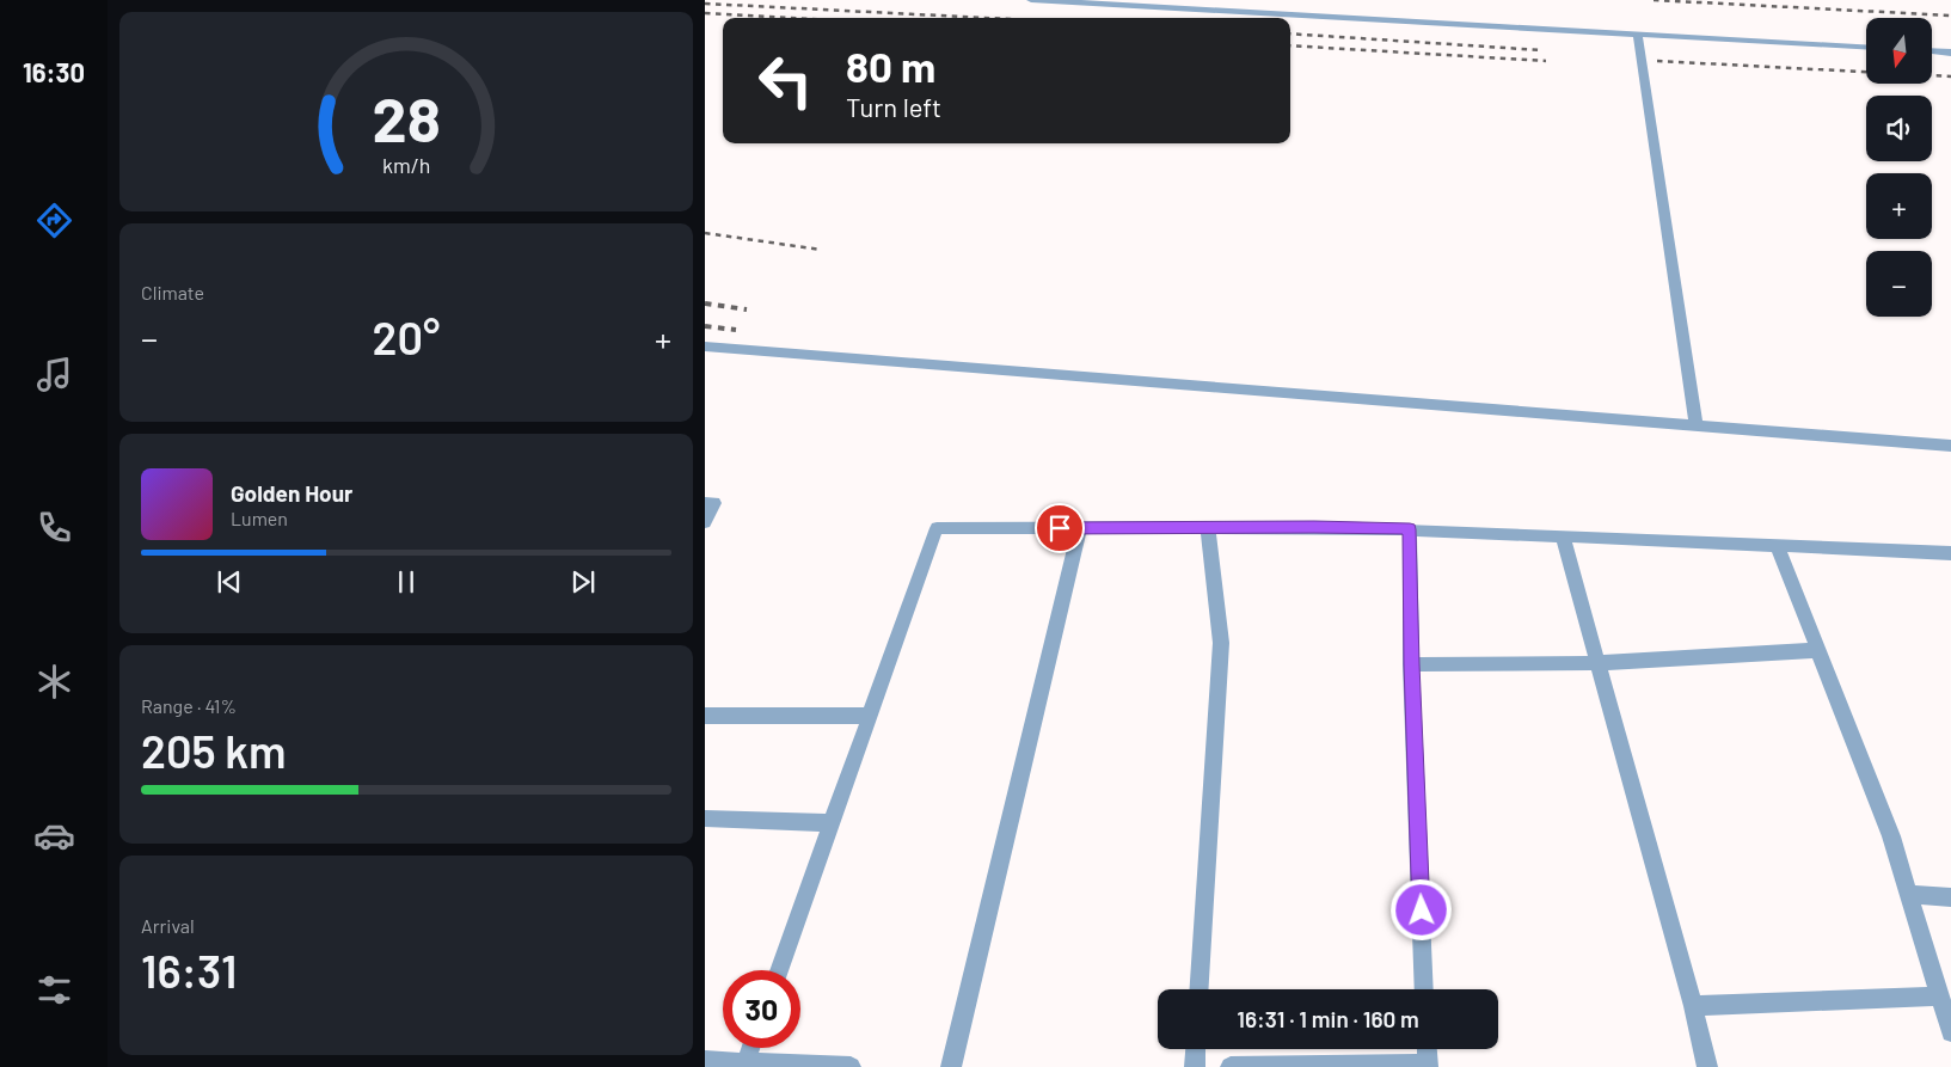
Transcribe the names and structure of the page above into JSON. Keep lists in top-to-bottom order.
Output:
{
  "north": "bottom",
  "page": {
    "tabs": "16:30",
    "map_buttons": ["+", "−"],
    "turn": ["80 m", "Turn left"],
    "tile": [
      "Climate",
      ["Range · 41%", "205 km"],
      ["Arrival", "16:31"]
    ],
    "heat": ["−", "20°", "+"],
    "song": ["Golden Hour", "Lumen"],
    "limit": "30",
    "trip": "16:31 · 1 min · 160 m",
    "gauge": ["28", "km/h"]
  }
}
